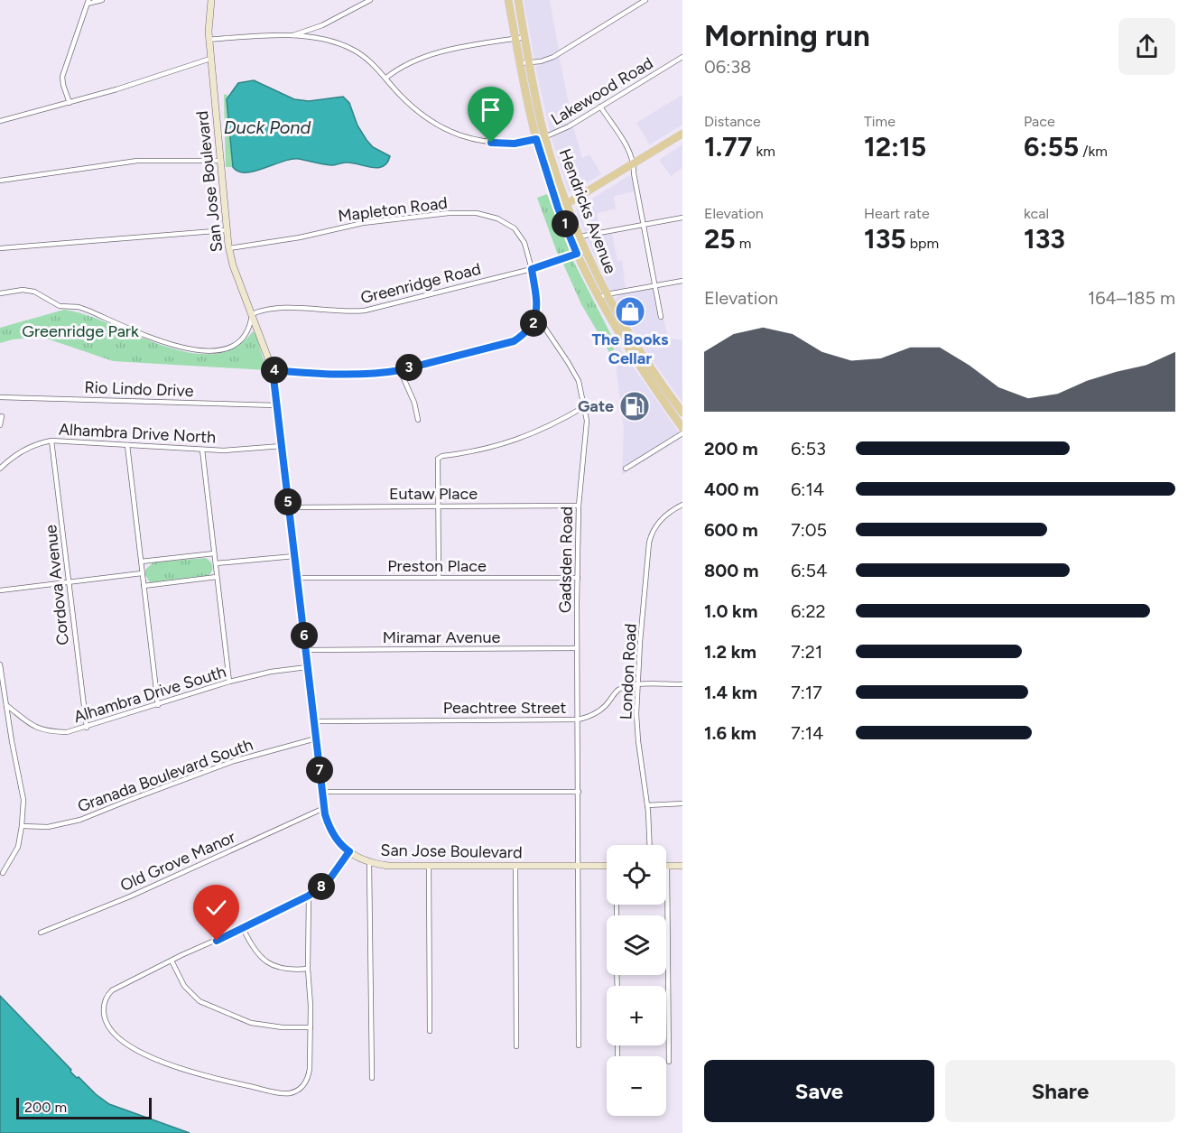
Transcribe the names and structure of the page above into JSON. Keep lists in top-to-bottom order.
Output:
{
  "streets": {
    "main road": ["Hendricks Avenue"],
    "street": [
      "Lakewood Road",
      "San Jose Boulevard",
      "Mapleton Road",
      "Greenridge Road",
      "Rio Lindo Drive",
      "Alhambra Drive North",
      "Eutaw Place",
      "Gadsden Road",
      "Preston Place",
      "Cordova Avenue",
      "Miramar Avenue",
      "London Road",
      "Alhambra Drive South",
      "Peachtree Street",
      "Granada Boulevard South",
      "Old Grove Manor"
    ]
  },
  "crossings": [
    ["Lakewood Road", "San Jose Boulevard"],
    ["Lakewood Road", "Hendricks Avenue"],
    ["San Jose Boulevard", "Mapleton Road"],
    ["San Jose Boulevard", "Greenridge Road"],
    ["San Jose Boulevard", "Rio Lindo Drive"],
    ["San Jose Boulevard", "Alhambra Drive North"],
    ["San Jose Boulevard", "Eutaw Place"],
    ["San Jose Boulevard", "Gadsden Road"],
    ["San Jose Boulevard", "Preston Place"],
    ["San Jose Boulevard", "Miramar Avenue"],
    ["San Jose Boulevard", "Alhambra Drive South"],
    ["San Jose Boulevard", "Peachtree Street"],
    ["San Jose Boulevard", "Granada Boulevard South"],
    ["San Jose Boulevard", "Old Grove Manor"],
    ["Mapleton Road", "Greenridge Road"],
    ["Mapleton Road", "Gadsden Road"],
    ["Hendricks Avenue", "Greenridge Road"],
    ["Greenridge Road", "Gadsden Road"],
    ["Alhambra Drive North", "Cordova Avenue"],
    ["Eutaw Place", "Gadsden Road"],
    ["Gadsden Road", "Preston Place"],
    ["Gadsden Road", "Miramar Avenue"],
    ["Gadsden Road", "Peachtree Street"],
    ["Cordova Avenue", "Alhambra Drive South"],
    ["London Road", "Peachtree Street"]
  ],
  "water": ["Duck Pond"],
  "parks": ["Greenridge Park"],
  "places": {
    "shop": ["The Books Cellar"],
    "fuel station": ["Gate"]
  },
  "scale_bar": "200 m",
  "page": {
    "heading": ["Morning run", "06:38"],
    "stats": [
      ["Distance", "1.77 km"],
      ["Time", "12:15"],
      ["Pace", "6:55 /km"],
      ["Elevation", "25 m"],
      ["Heart rate", "135 bpm"],
      ["kcal", "133"]
    ],
    "pins": [
      "1",
      "2",
      "3",
      "4",
      "5",
      "6",
      "7",
      "8"
    ],
    "chart": ["Elevation", "164–185 m"],
    "list": [
      {
        "name": "200 m",
        "note": "6:53"
      },
      {
        "name": "400 m",
        "note": "6:14"
      },
      {
        "name": "600 m",
        "note": "7:05"
      },
      {
        "name": "800 m",
        "note": "6:54"
      },
      {
        "name": "1.0 km",
        "note": "6:22"
      },
      {
        "name": "1.2 km",
        "note": "7:21"
      },
      {
        "name": "1.4 km",
        "note": "7:17"
      },
      {
        "name": "1.6 km",
        "note": "7:14"
      }
    ],
    "map_buttons": ["+", "−"],
    "buttons": ["Save", "Share"],
    "scale": "200 m"
  }
}
